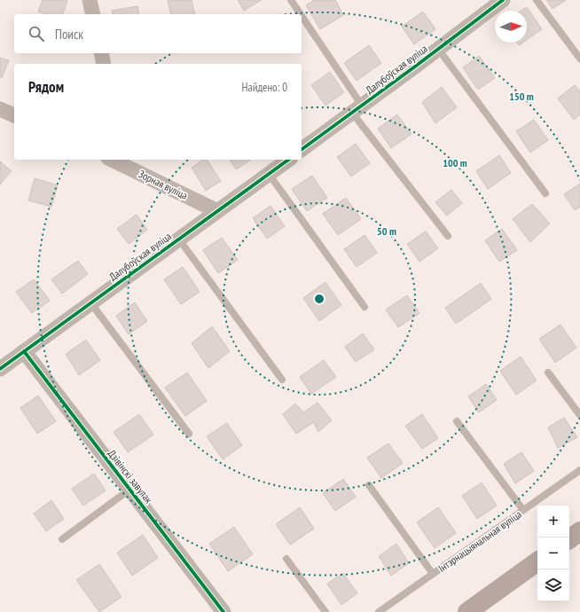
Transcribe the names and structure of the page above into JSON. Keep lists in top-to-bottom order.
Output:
{
  "streets": {
    "street": ["Далубоўская вуліца", "Зорная вуліца", "Дзівінскі завулак"],
    "lane": ["Інтэрнацыянальная вуліца"]
  },
  "crossings": [
    ["Далубоўская вуліца", "Зорная вуліца"],
    ["Далубоўская вуліца", "Дзівінскі завулак"]
  ],
  "north": "right",
  "page": {
    "search": "Поиск",
    "heading": ["Рядом", "Найдено: 0"],
    "map_buttons": ["+", "−"]
  },
  "rings": ["150 m", "100 m", "50 m"]
}
